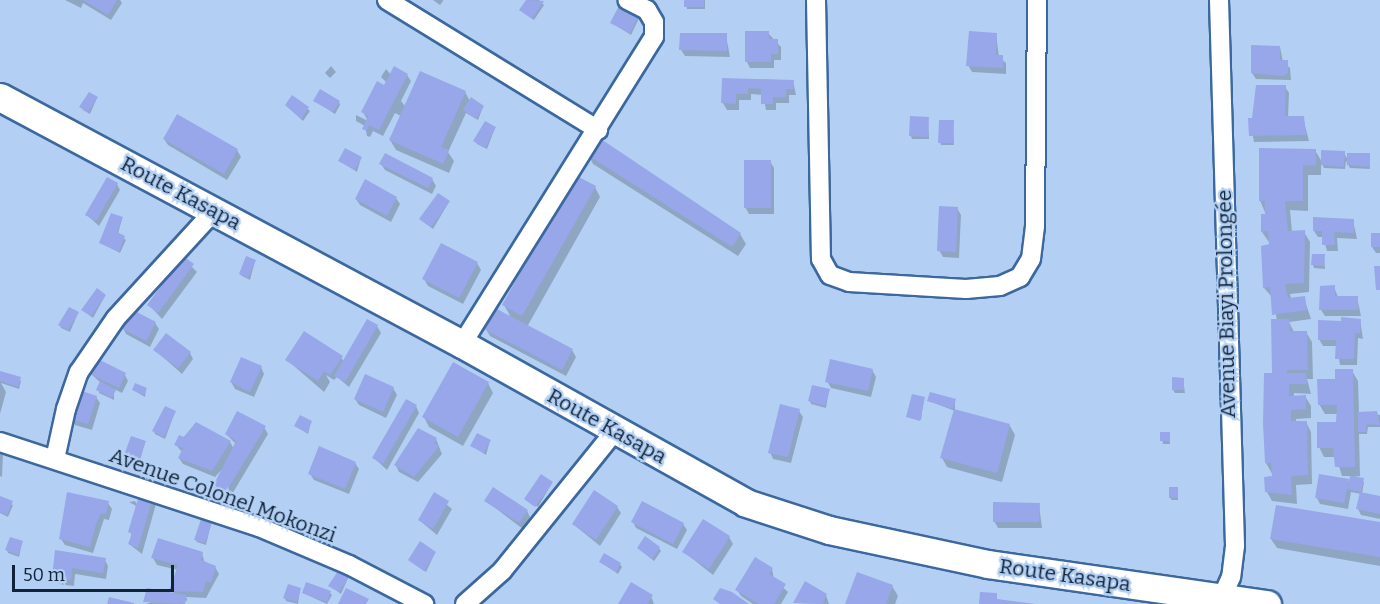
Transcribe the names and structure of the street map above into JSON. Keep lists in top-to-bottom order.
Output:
{
  "streets": {
    "main road": ["Route Kasapa"],
    "street": ["Avenue Biayi Prolongée", "Avenue Colonel Mokonzi"]
  },
  "crossings": [
    ["Route Kasapa", "Avenue Biayi Prolongée"]
  ],
  "scale_bar": "50 m"
}
